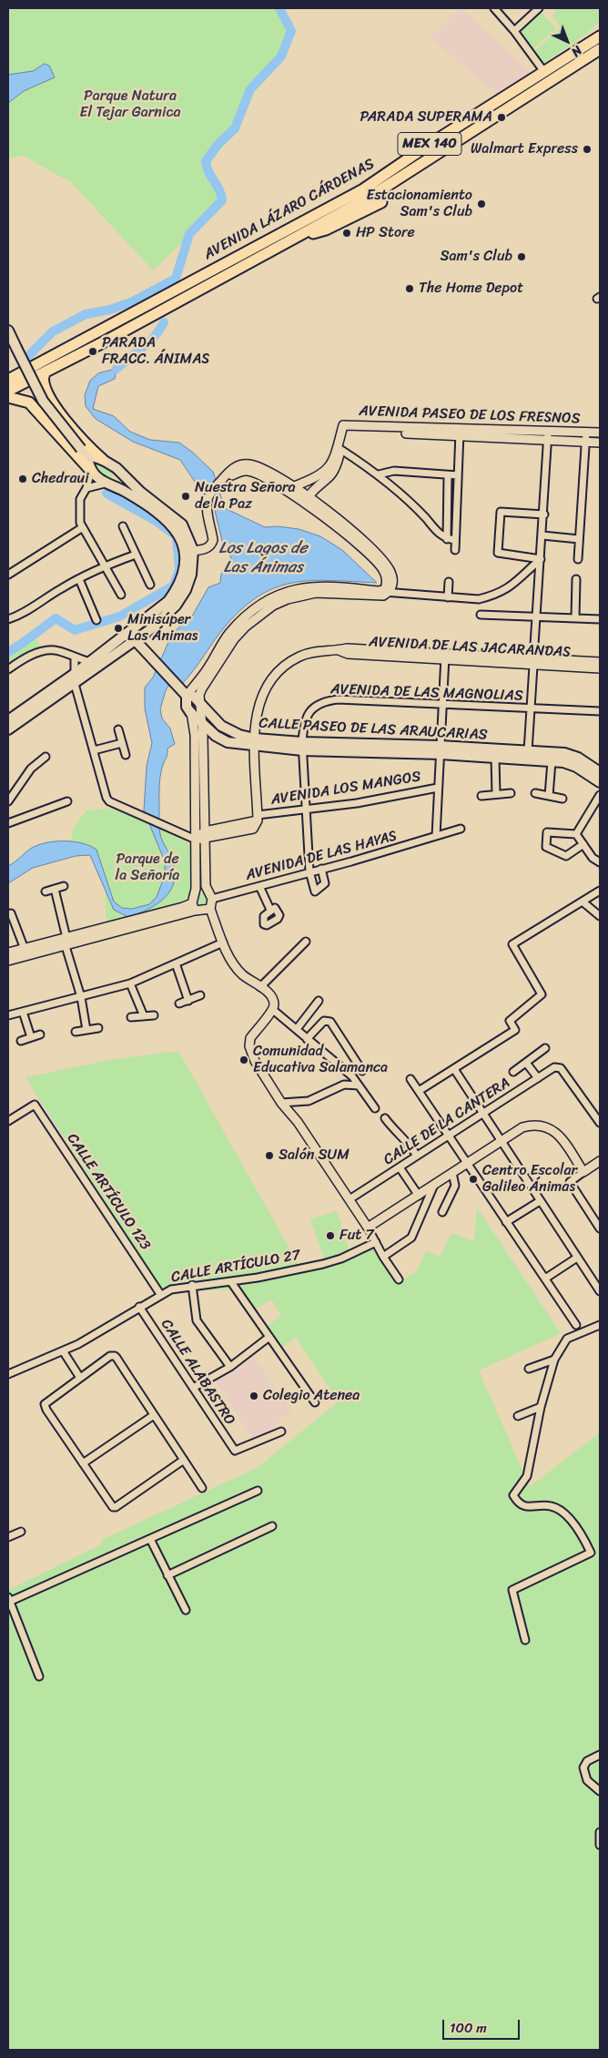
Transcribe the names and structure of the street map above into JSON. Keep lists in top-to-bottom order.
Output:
{
  "streets": {
    "highway": ["MEX 140", "AVENIDA LÁZARO CÁRDENAS"],
    "main road": ["CALLE PASEO DE LAS ARAUCARIAS"],
    "street": [
      "AVENIDA PASEO DE LOS FRESNOS",
      "AVENIDA DE LAS JACARANDAS",
      "AVENIDA DE LAS MAGNOLIAS",
      "AVENIDA LOS MANGOS",
      "AVENIDA DE LAS HAYAS",
      "CALLE DE LA CANTERA",
      "CALLE ARTÍCULO 123",
      "CALLE ARTÍCULO 27",
      "CALLE ALABASTRO"
    ]
  },
  "crossings": [
    ["AVENIDA DE LAS JACARANDAS", "CALLE PASEO DE LAS ARAUCARIAS"],
    ["AVENIDA DE LAS JACARANDAS", "AVENIDA LOS MANGOS"],
    ["AVENIDA DE LAS MAGNOLIAS", "CALLE PASEO DE LAS ARAUCARIAS"],
    ["AVENIDA DE LAS MAGNOLIAS", "AVENIDA LOS MANGOS"],
    ["AVENIDA DE LAS MAGNOLIAS", "AVENIDA DE LAS HAYAS"],
    ["CALLE ARTÍCULO 123", "CALLE ARTÍCULO 27"],
    ["CALLE ARTÍCULO 27", "CALLE ALABASTRO"]
  ],
  "water": ["Los Lagos de Las Ánimas"],
  "parks": ["Parque Natura El Tejar Garnica", "Parque de la Señoría"],
  "places": [
    "PARADA SUPERAMA",
    "Walmart Express",
    "Estacionamiento Sam's Club",
    "HP Store",
    "Sam's Club",
    "The Home Depot",
    "PARADA FRACC. ÁNIMAS",
    "Chedraui",
    "Nuestra Señora de la Paz",
    "Minisúper Las Ánimas",
    "Comunidad Educativa Salamanca",
    "Salón SUM",
    "Centro Escolar Galileo Ánimas",
    "Fut 7",
    "Colegio Atenea"
  ],
  "scale_bar": "100 m",
  "north": "bottom right"
}
